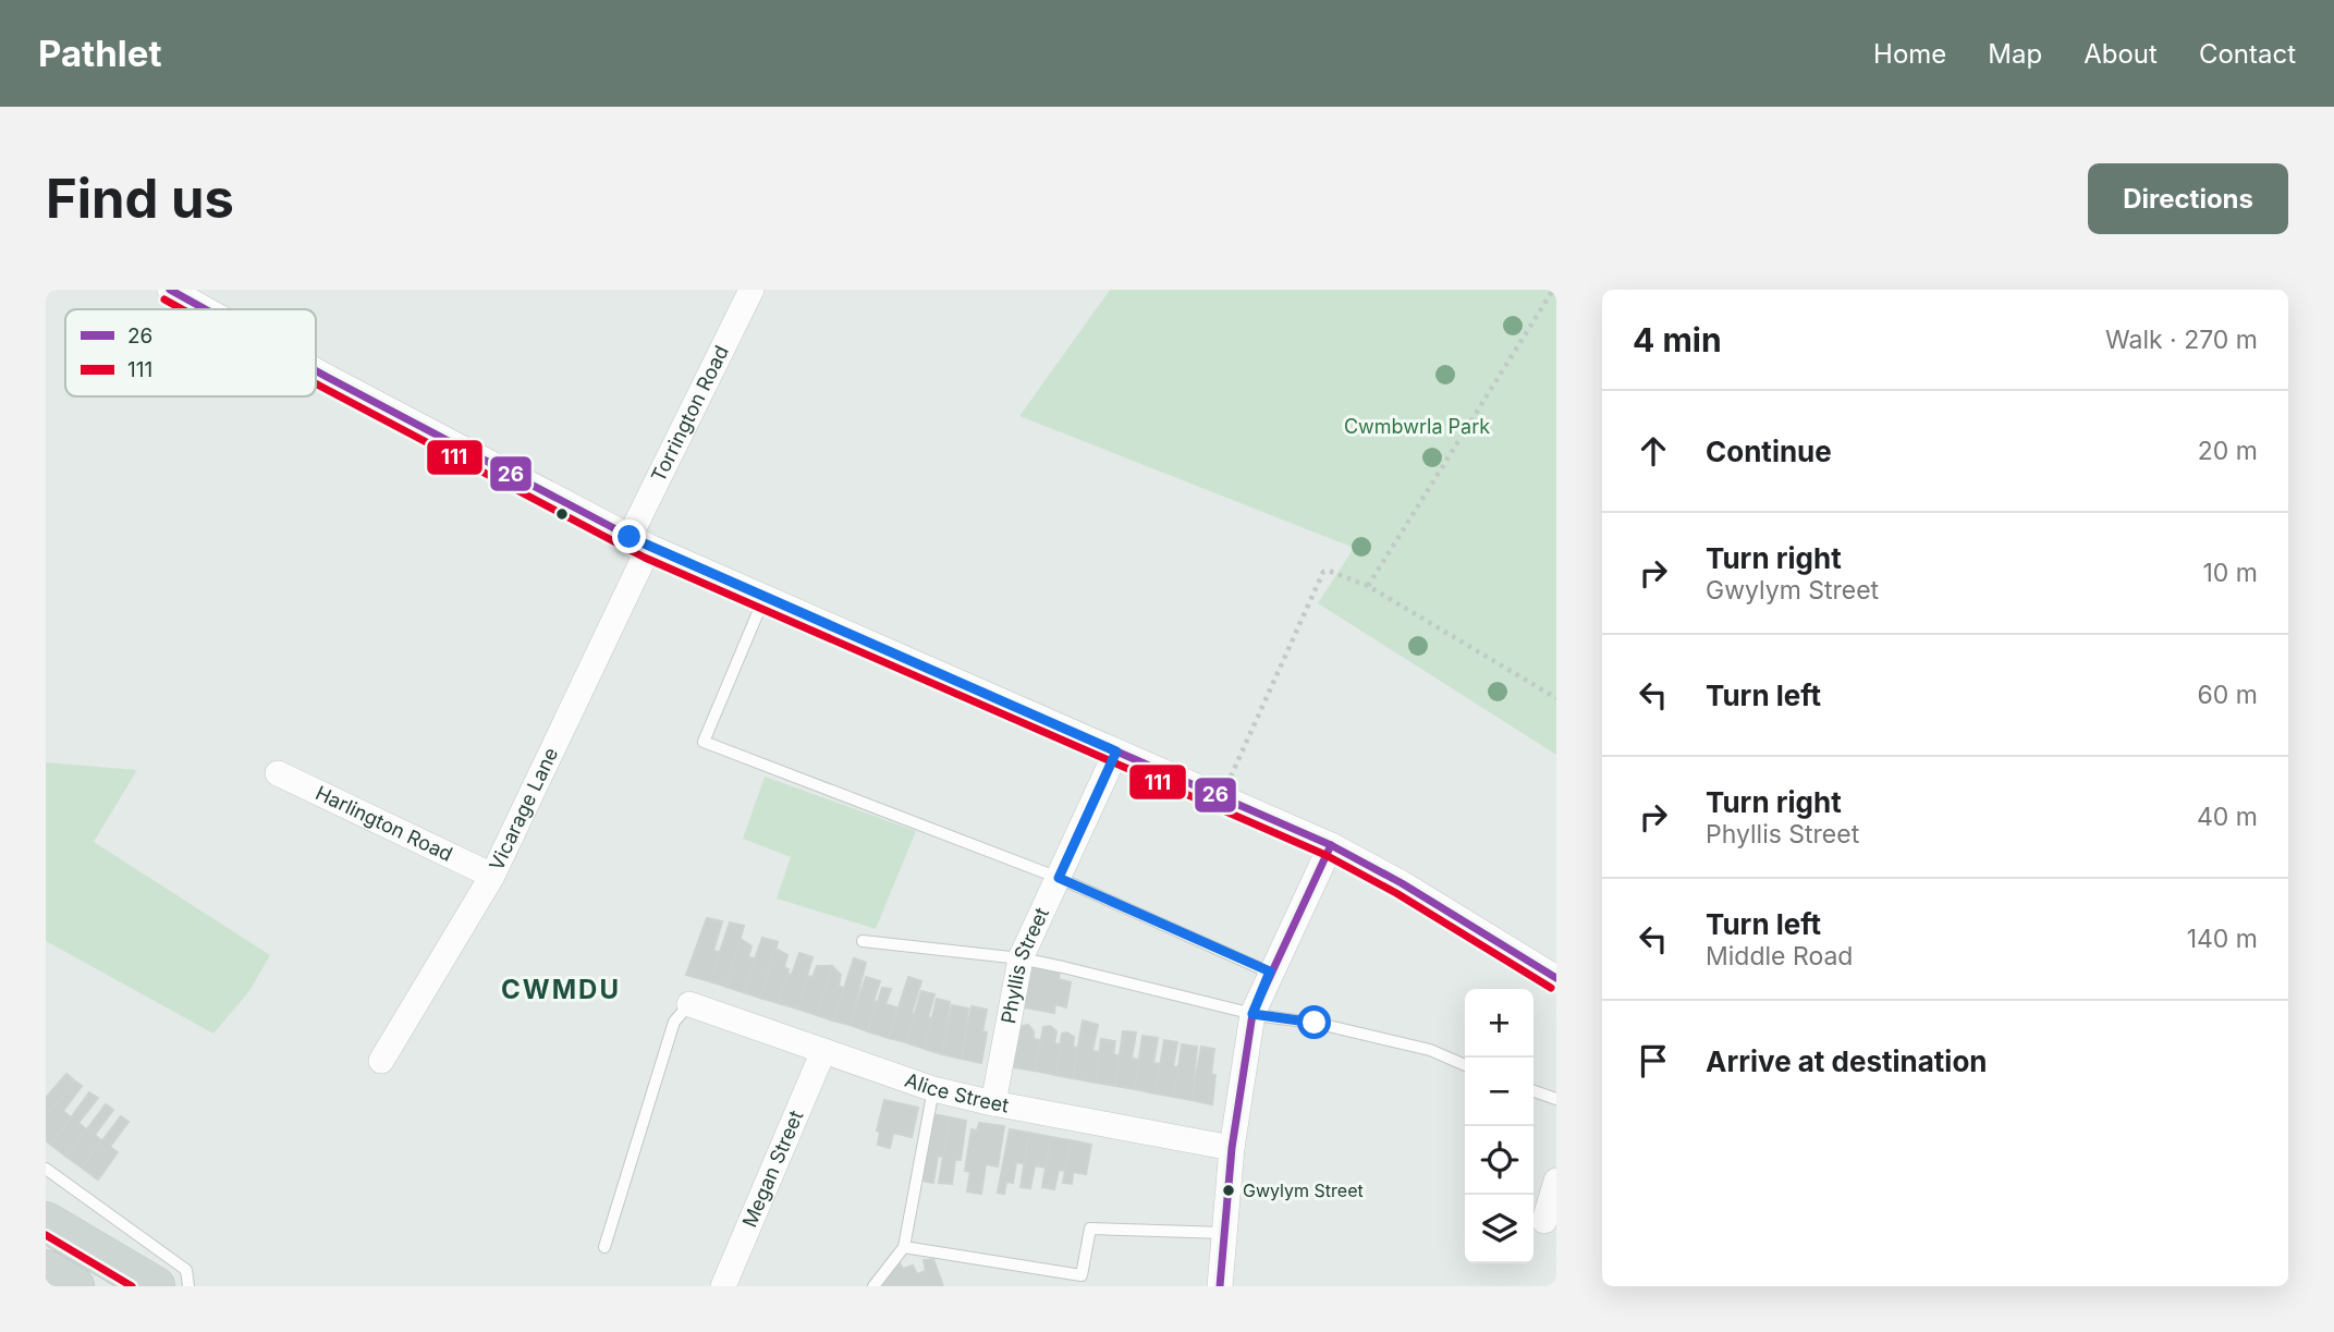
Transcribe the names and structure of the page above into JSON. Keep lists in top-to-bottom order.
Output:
{
  "streets": {
    "street": [
      "Torrington Road",
      "Vicarage Lane",
      "Harlington Road",
      "Phyllis Street",
      "Alice Street",
      "Megan Street"
    ]
  },
  "crossings": [
    ["Torrington Road", "Vicarage Lane"],
    ["Vicarage Lane", "Harlington Road"],
    ["Phyllis Street", "Alice Street"],
    ["Alice Street", "Megan Street"]
  ],
  "districts": ["CWMDU"],
  "parks": ["Cwmbwrla Park"],
  "places": ["Gwylym Street"],
  "lines": ["transit line 26", "transit line 111"],
  "legend": ["26", "111"],
  "page": {
    "header": "Pathlet",
    "nav": [
      "Home",
      "Map",
      "About",
      "Contact"
    ],
    "buttons": "Directions",
    "title": "Find us",
    "heading": ["4 min", "Walk · 270 m"],
    "list": [
      ["Continue", "20 m"],
      ["Turn right", "Gwylym Street", "10 m"],
      ["Turn left", "60 m"],
      ["Turn right", "Phyllis Street", "40 m"],
      ["Turn left", "Middle Road", "140 m"],
      "Arrive at destination"
    ],
    "map_buttons": ["+", "−"]
  }
}
